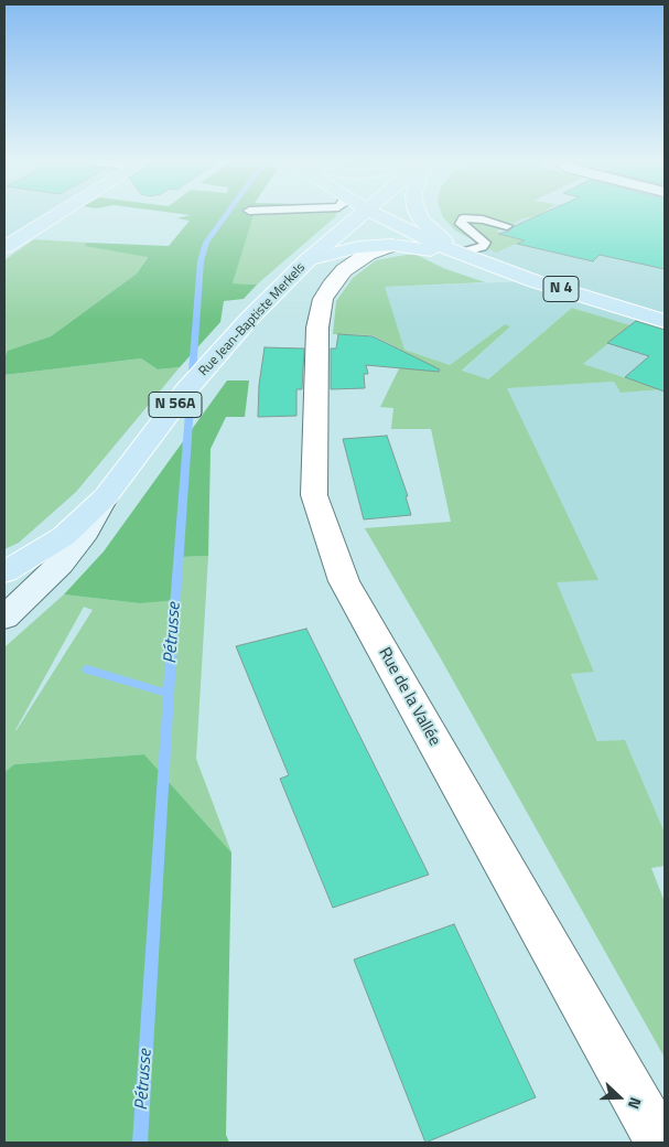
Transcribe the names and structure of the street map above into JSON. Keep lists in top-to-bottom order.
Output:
{
  "streets": {
    "main road": ["N 4", "Rue Jean-Baptiste Merkels", "N 56A"],
    "street": ["Rue de la Vallée"]
  },
  "water": ["Pétrusse"],
  "north": "right"
}
